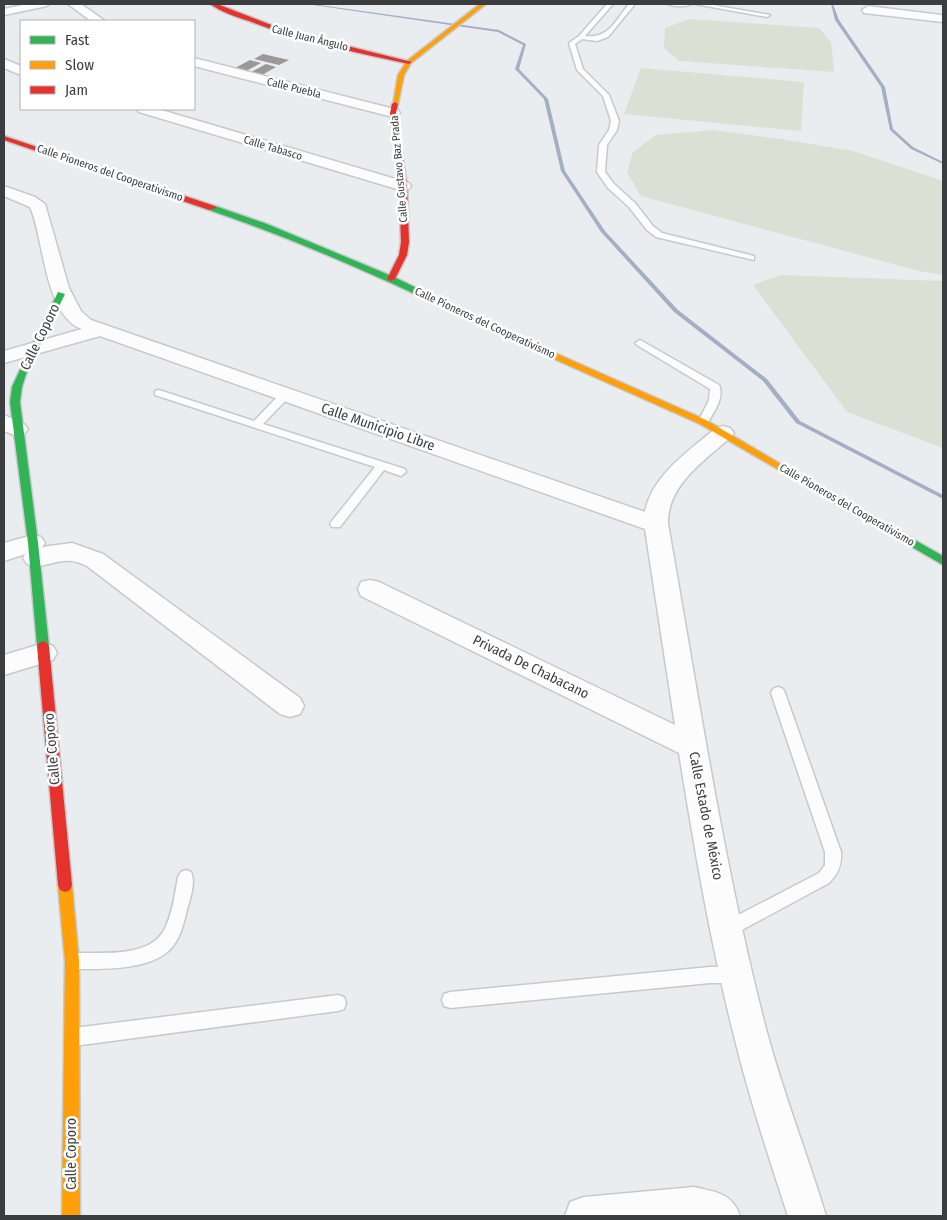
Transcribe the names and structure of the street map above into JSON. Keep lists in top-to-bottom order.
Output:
{
  "streets": {
    "street": [
      "Calle Juan Ángulo",
      "Calle Puebla",
      "Calle Tabasco",
      "Calle Gustavo Baz Prada",
      "Calle Pioneros del Cooperativismo",
      "Calle Coporo",
      "Calle Municipio Libre",
      "Privada De Chabacano",
      "Calle Estado de México"
    ]
  },
  "crossings": [
    ["Calle Juan Ángulo", "Calle Gustavo Baz Prada"],
    ["Calle Puebla", "Calle Gustavo Baz Prada"],
    ["Calle Tabasco", "Calle Gustavo Baz Prada"],
    ["Calle Gustavo Baz Prada", "Calle Pioneros del Cooperativismo"],
    ["Calle Pioneros del Cooperativismo", "Calle Estado de México"],
    ["Calle Coporo", "Calle Municipio Libre"],
    ["Calle Municipio Libre", "Calle Estado de México"],
    ["Privada De Chabacano", "Calle Estado de México"]
  ],
  "legend": ["Fast", "Slow", "Jam"]
}
